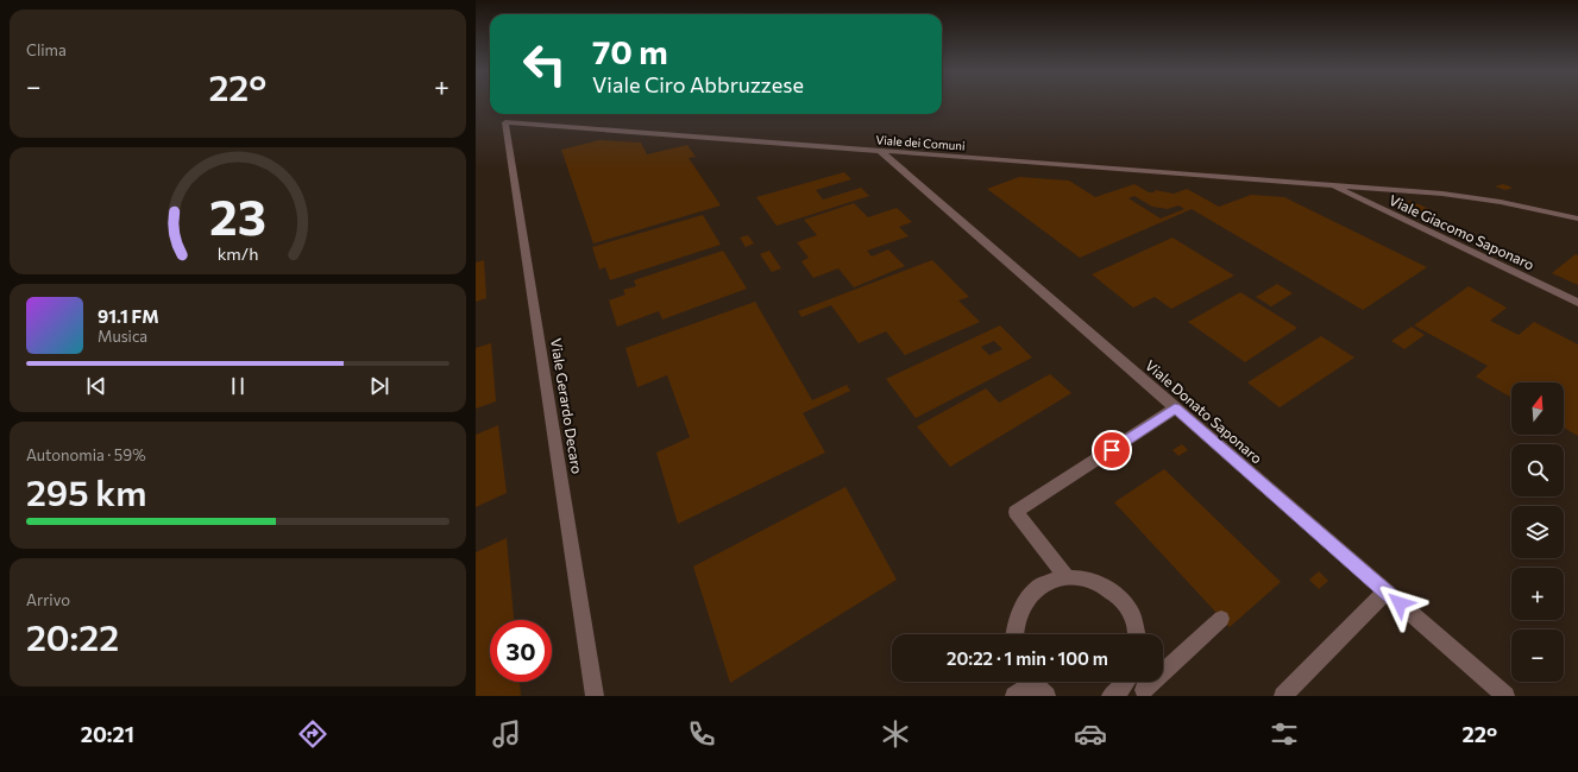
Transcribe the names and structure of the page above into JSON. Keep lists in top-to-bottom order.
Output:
{
  "streets": {
    "street": [
      "Viale dei Comuni",
      "Viale Giacomo Saponaro",
      "Viale Gerardo Decaro",
      "Viale Donato Saponaro"
    ]
  },
  "crossings": [
    ["Viale dei Comuni", "Viale Giacomo Saponaro"],
    ["Viale dei Comuni", "Viale Gerardo Decaro"],
    ["Viale dei Comuni", "Viale Donato Saponaro"]
  ],
  "north": "top",
  "page": {
    "tile": [
      "Clima",
      ["Autonomia · 59%", "295 km"],
      ["Arrivo", "20:22"]
    ],
    "turn": ["70 m", "Viale Ciro Abbruzzese"],
    "heat": ["−", "22°", "+"],
    "song": ["91.1 FM", "Musica"],
    "map_buttons": ["+", "−"],
    "limit": "30",
    "trip": "20:22 · 1 min · 100 m",
    "tabs": ["20:21", "22°"],
    "gauge": ["23", "km/h"]
  }
}
